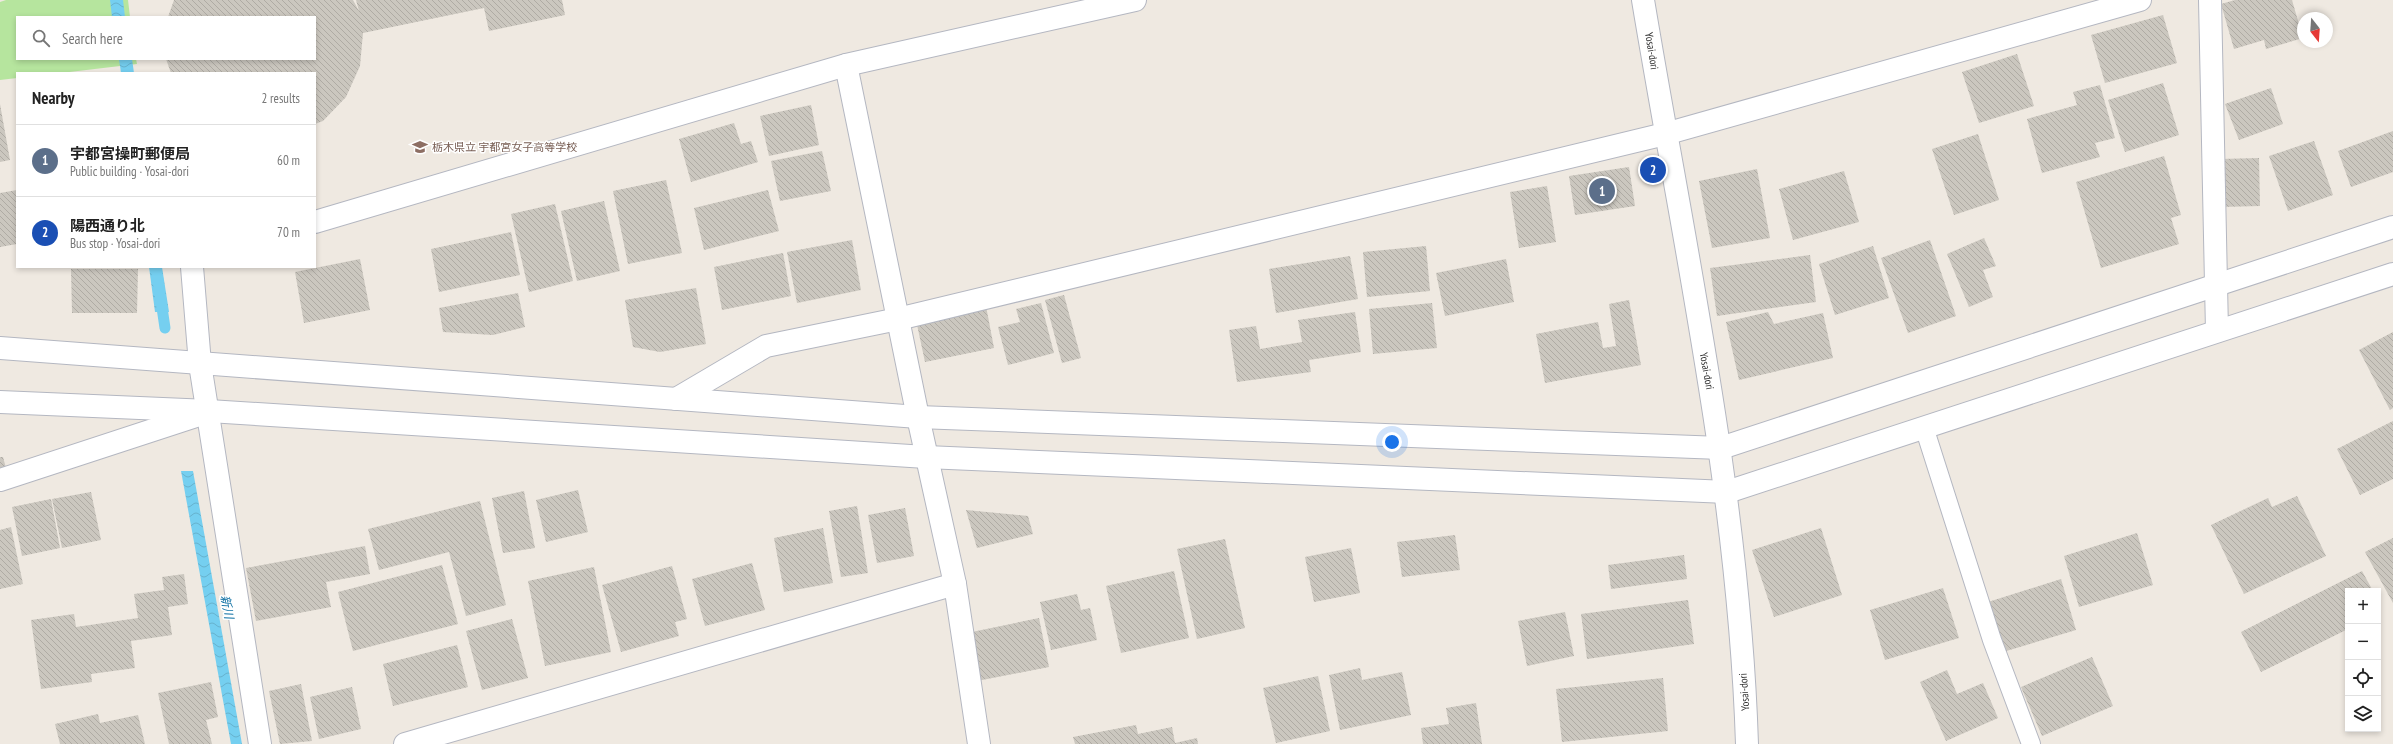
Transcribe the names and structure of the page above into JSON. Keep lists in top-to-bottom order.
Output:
{
  "streets": {
    "street": ["Yosai-dori"]
  },
  "water": ["新川"],
  "places": {
    "school or university": ["栃木県立 宇都宮女子高等学校"]
  },
  "north": "bottom",
  "page": {
    "search": "Search here",
    "heading": ["Nearby", "2 results"],
    "list": [
      {
        "mark": "1",
        "name": "宇都宮操町郵便局",
        "note": "Public building · Yosai-dori",
        "value": "60 m"
      },
      {
        "mark": "2",
        "name": "陽西通り北",
        "note": "Bus stop · Yosai-dori",
        "value": "70 m"
      }
    ],
    "pins": ["2", "1"],
    "map_buttons": ["+", "−"]
  }
}
